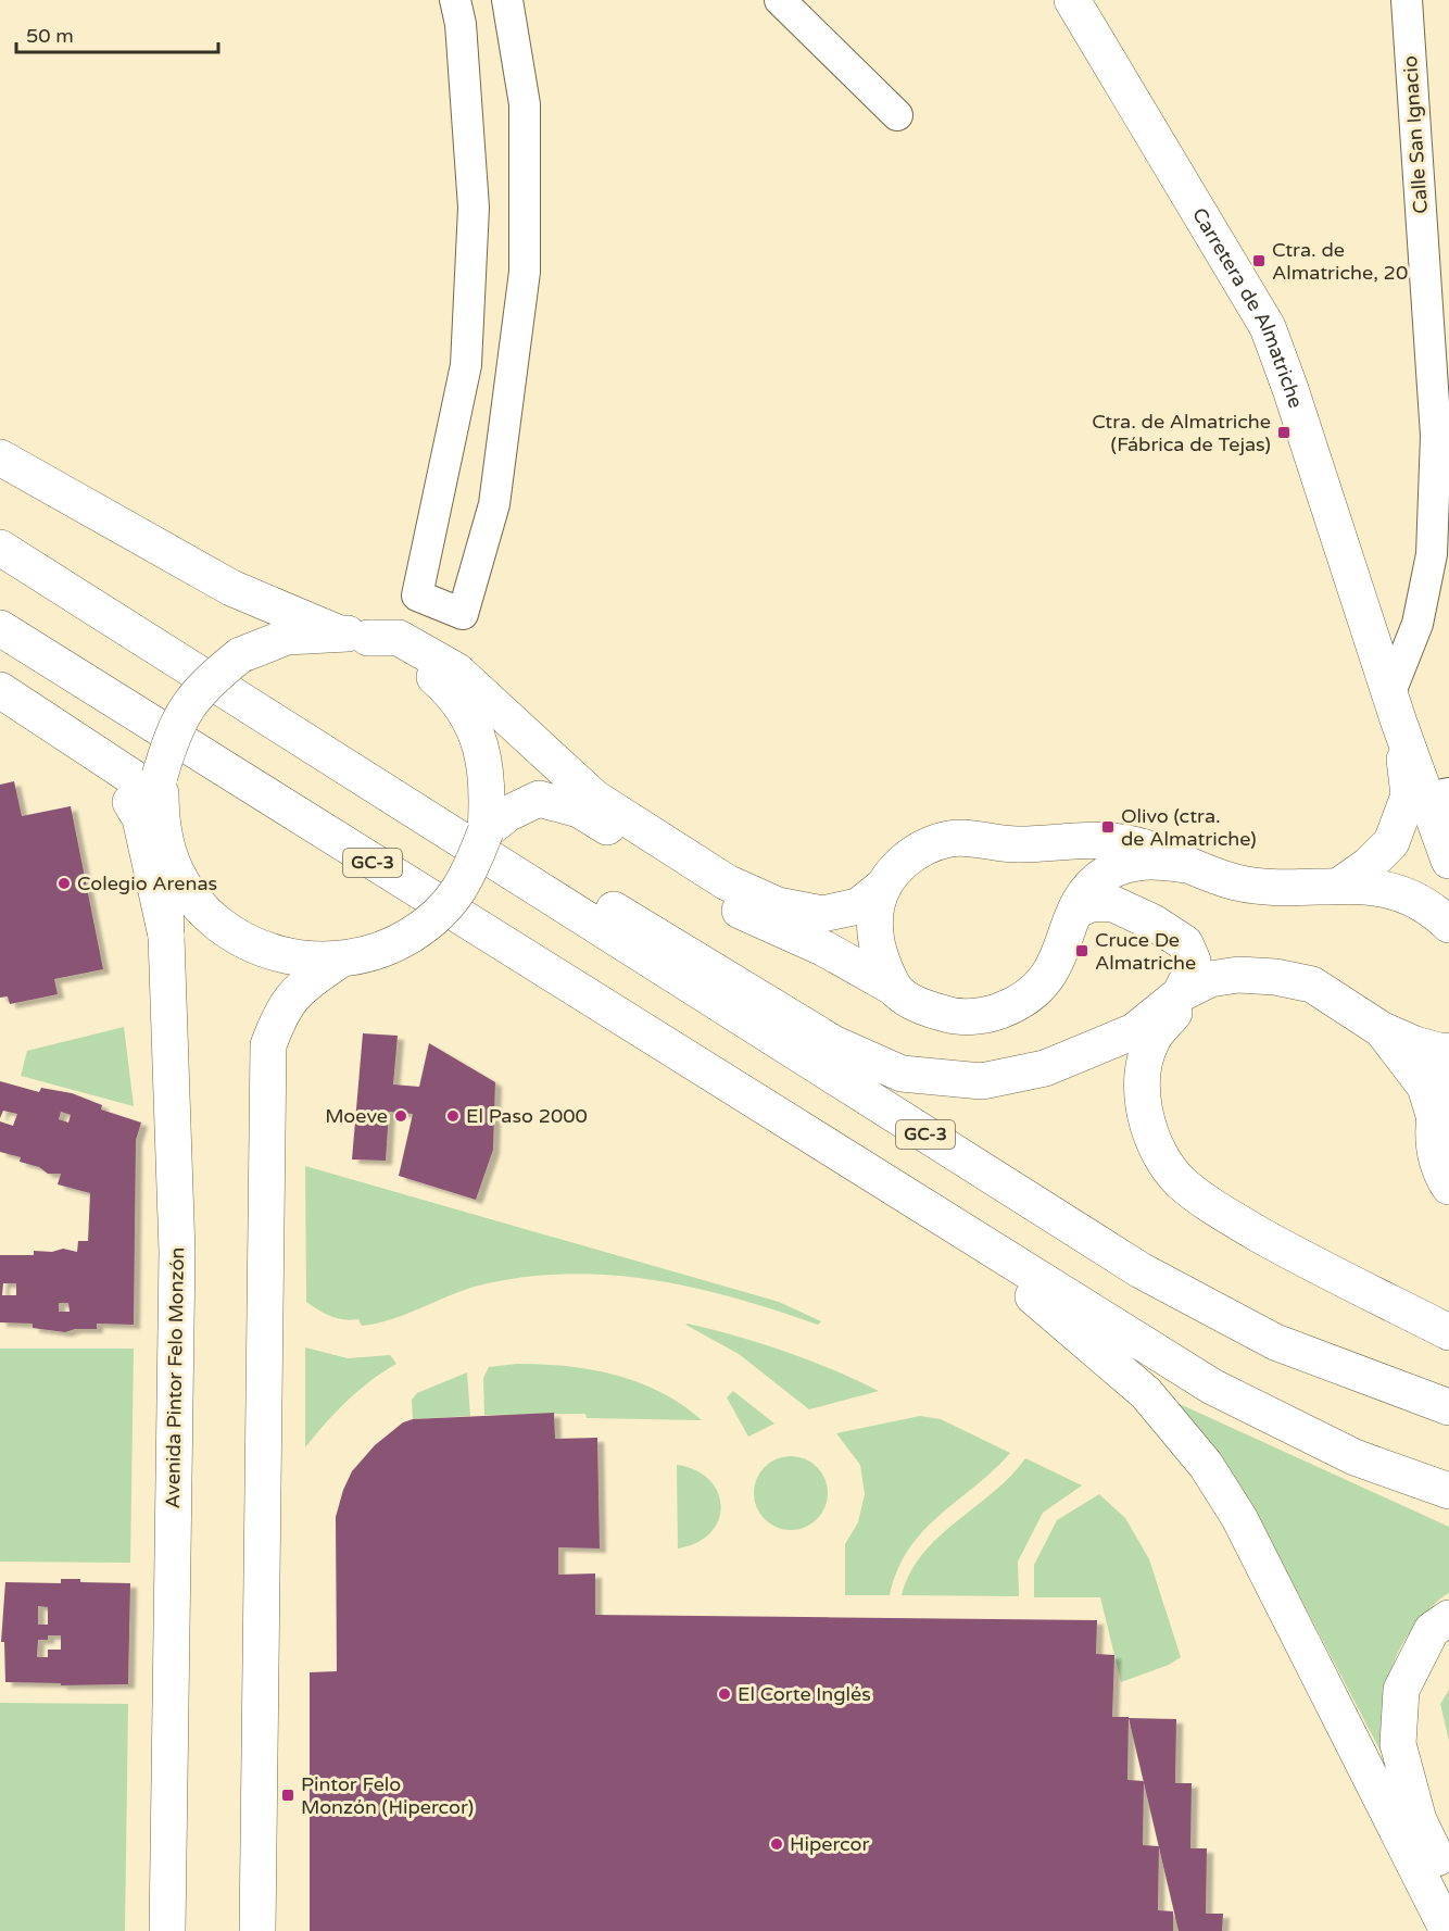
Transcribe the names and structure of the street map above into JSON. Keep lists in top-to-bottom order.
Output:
{
  "streets": {
    "main road": ["Carretera de Almatriche", "GC-3", "Avenida Pintor Felo Monzón"],
    "street": ["Calle San Ignacio"]
  },
  "crossings": [
    ["Calle San Ignacio", "Carretera de Almatriche"]
  ],
  "places": {
    "transit": [
      "Ctra. de Almatriche, 20",
      "Ctra. de Almatriche (Fábrica de Tejas)",
      "Olivo (ctra. de Almatriche)",
      "Cruce De Almatriche",
      "Pintor Felo Monzón (Hipercor)"
    ],
    "other": [
      "Colegio Arenas",
      "Moeve",
      "El Paso 2000",
      "El Corte Inglés",
      "Hipercor"
    ]
  },
  "scale_bar": "50 m"
}
